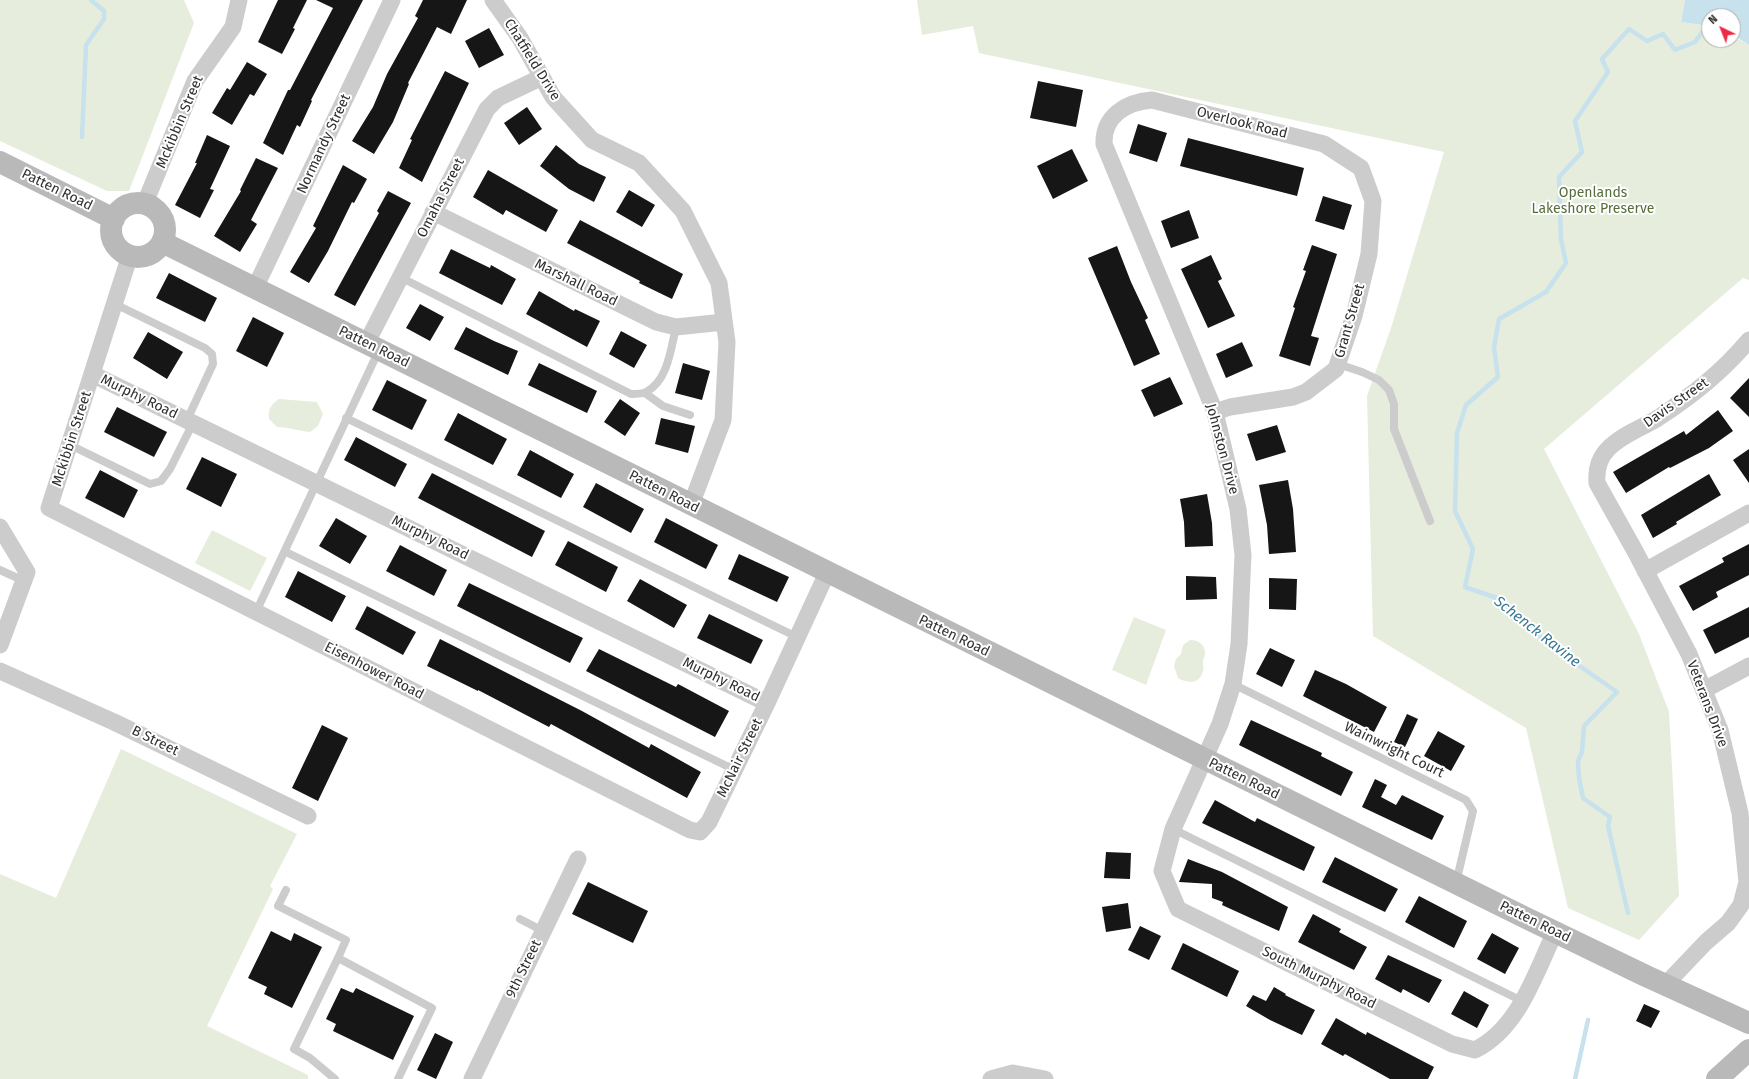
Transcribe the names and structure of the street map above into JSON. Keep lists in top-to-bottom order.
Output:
{
  "streets": {
    "street": [
      "Chatfield Drive",
      "Mckibbin Street",
      "Overlook Road",
      "Normandy Street",
      "Patten Road",
      "Omaha Street",
      "Marshall Road",
      "Grant Street",
      "Murphy Road",
      "Davis Street",
      "Johnston Drive",
      "Eisenhower Road",
      "Veterans Drive",
      "B Street",
      "McNair Street",
      "9th Street",
      "South Murphy Road"
    ],
    "lane": ["Wainwright Court"]
  },
  "crossings": [
    ["Chatfield Drive", "Patten Road"],
    ["Chatfield Drive", "Omaha Street"],
    ["Chatfield Drive", "Marshall Road"],
    ["Mckibbin Street", "Patten Road"],
    ["Mckibbin Street", "Murphy Road"],
    ["Mckibbin Street", "Eisenhower Road"],
    ["Overlook Road", "Grant Street"],
    ["Overlook Road", "Johnston Drive"],
    ["Normandy Street", "Patten Road"],
    ["Patten Road", "Omaha Street"],
    ["Patten Road", "Johnston Drive"],
    ["Patten Road", "Veterans Drive"],
    ["Patten Road", "Wainwright Court"],
    ["Patten Road", "McNair Street"],
    ["Patten Road", "South Murphy Road"],
    ["Omaha Street", "Marshall Road"],
    ["Grant Street", "Johnston Drive"],
    ["Murphy Road", "McNair Street"],
    ["Davis Street", "Veterans Drive"],
    ["Johnston Drive", "Wainwright Court"],
    ["Johnston Drive", "South Murphy Road"],
    ["Eisenhower Road", "McNair Street"]
  ],
  "water": ["Schenck Ravine"],
  "parks": ["Openlands Lakeshore Preserve"],
  "north": "top left"
}
